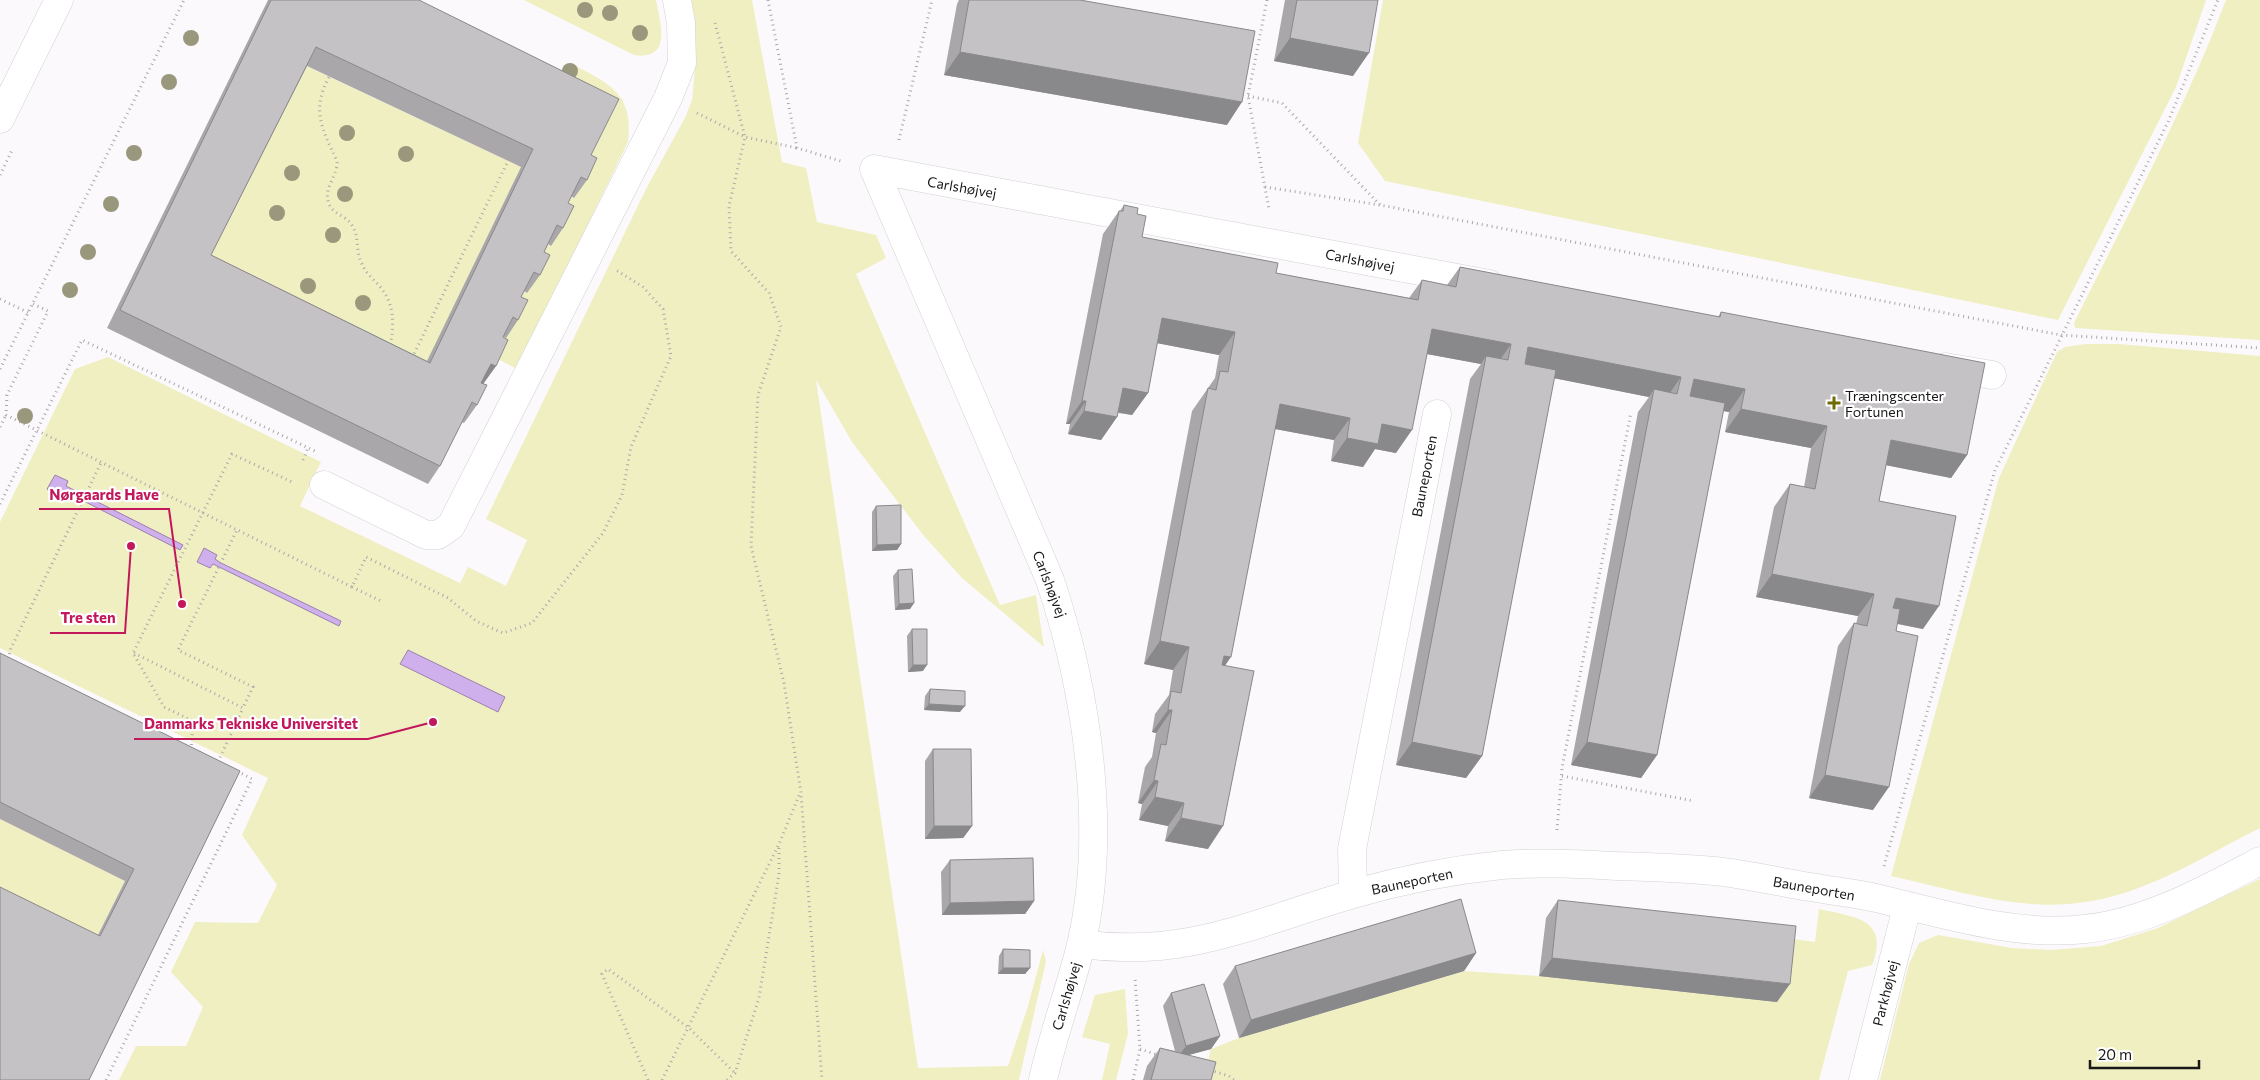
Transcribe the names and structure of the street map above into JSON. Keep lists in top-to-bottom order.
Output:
{
  "streets": {
    "street": ["Carlshøjvej", "Bauneporten", "Parkhøjvej"]
  },
  "crossings": [
    ["Carlshøjvej", "Bauneporten"],
    ["Bauneporten", "Parkhøjvej"]
  ],
  "places": {
    "health": ["Træningscenter Fortunen"],
    "other": ["Tre sten", "Nørgaards Have", "Danmarks Tekniske Universitet"]
  },
  "scale_bar": "20 m"
}
